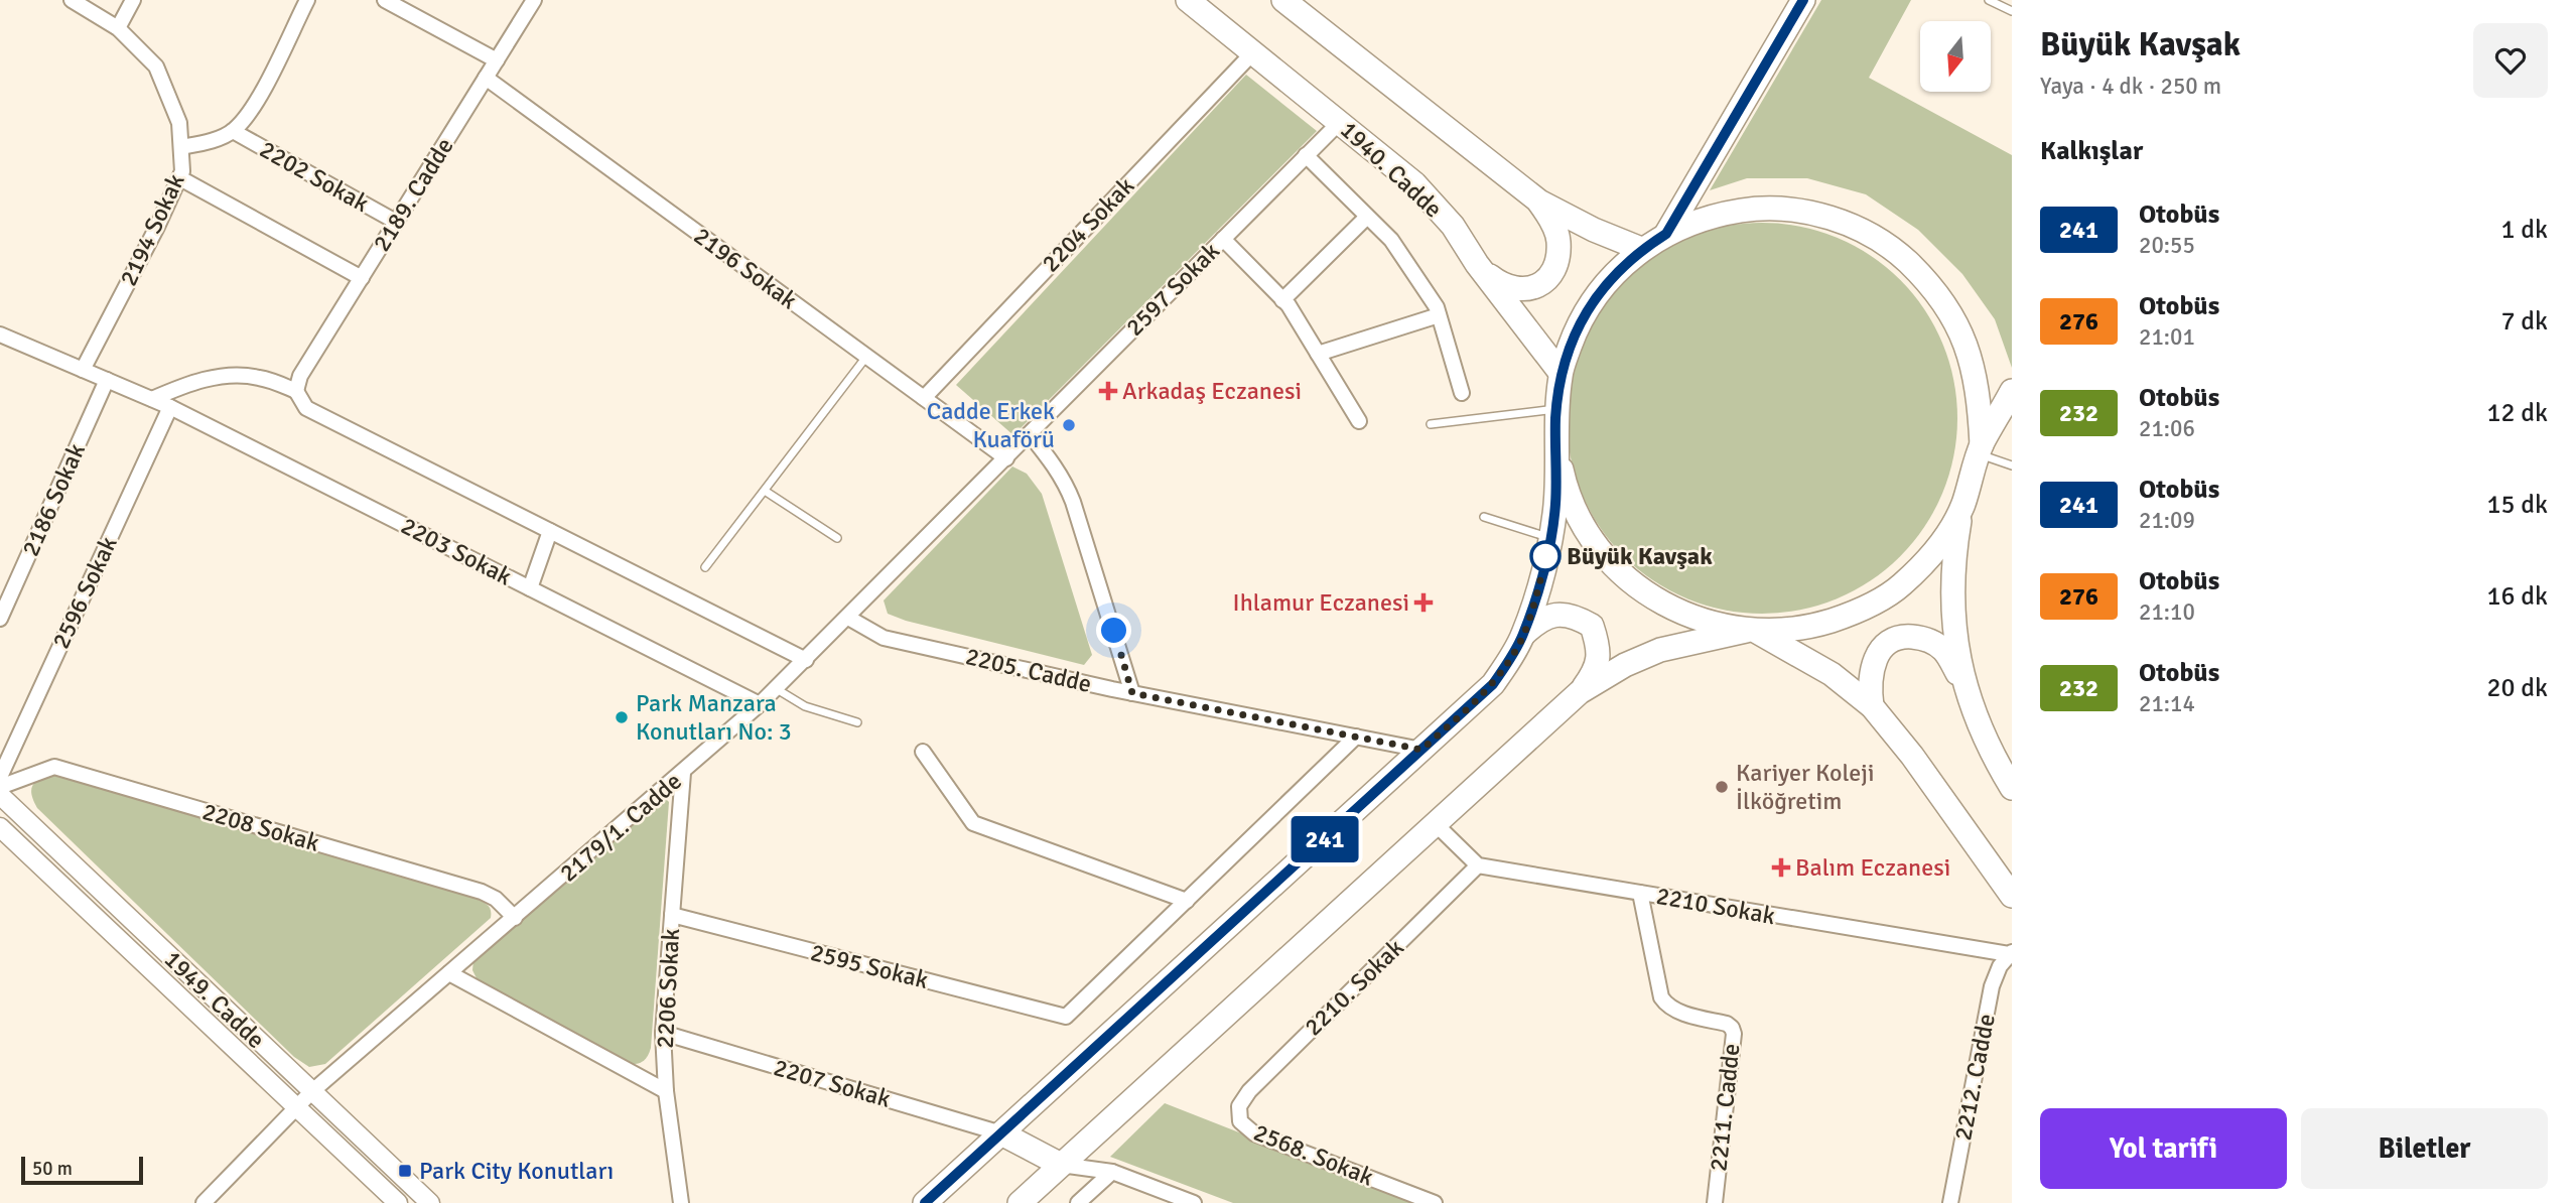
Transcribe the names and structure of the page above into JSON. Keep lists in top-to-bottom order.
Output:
{
  "streets": {
    "main road": ["1940. Cadde"],
    "street": [
      "2202 Sokak",
      "2189. Cadde",
      "2204 Sokak",
      "2194 Sokak",
      "2196 Sokak",
      "2597 Sokak",
      "2186 Sokak",
      "2203 Sokak",
      "2596 Sokak",
      "2205. Cadde",
      "2208 Sokak",
      "2179/1. Cadde",
      "2210 Sokak",
      "2595 Sokak",
      "2210. Sokak",
      "2206 Sokak",
      "1949. Cadde",
      "2212. Cadde",
      "2207 Sokak",
      "2211. Cadde",
      "2568. Sokak"
    ]
  },
  "crossings": [
    ["1940. Cadde", "2204 Sokak"],
    ["1940. Cadde", "2597 Sokak"],
    ["2202 Sokak", "2189. Cadde"],
    ["2189. Cadde", "2196 Sokak"],
    ["2204 Sokak", "2196 Sokak"],
    ["2196 Sokak", "2597 Sokak"],
    ["2196 Sokak", "2179/1. Cadde"],
    ["2597 Sokak", "2179/1. Cadde"],
    ["2203 Sokak", "2596 Sokak"],
    ["2203 Sokak", "2179/1. Cadde"],
    ["2205. Cadde", "2179/1. Cadde"],
    ["2208 Sokak", "2179/1. Cadde"],
    ["2179/1. Cadde", "2206 Sokak"],
    ["2179/1. Cadde", "1949. Cadde"],
    ["2210 Sokak", "2210. Sokak"],
    ["2210 Sokak", "2212. Cadde"],
    ["2210 Sokak", "2211. Cadde"],
    ["2595 Sokak", "2206 Sokak"],
    ["2210. Sokak", "2568. Sokak"],
    ["2206 Sokak", "2207 Sokak"]
  ],
  "places": {
    "health": ["Arkadaş Eczanesi", "Ihlamur Eczanesi", "Balım Eczanesi"],
    "other": [
      "Cadde Erkek Kuaförü",
      "Büyük Kavşak",
      "Park Manzara Konutları No: 3",
      "Kariyer Koleji İlköğretim"
    ],
    "transit": ["Park City Konutları"]
  },
  "lines": ["bus line 241"],
  "scale_bar": "50 m",
  "north": "bottom",
  "page": {
    "on_map": "241",
    "heading": [
      ["Büyük Kavşak", "Yaya · 4 dk · 250 m"],
      "Kalkışlar"
    ],
    "list": [
      {
        "mark": "241",
        "name": "Otobüs",
        "note": "20:55",
        "value": "1 dk"
      },
      {
        "mark": "276",
        "name": "Otobüs",
        "note": "21:01",
        "value": "7 dk"
      },
      {
        "mark": "232",
        "name": "Otobüs",
        "note": "21:06",
        "value": "12 dk"
      },
      {
        "mark": "241",
        "name": "Otobüs",
        "note": "21:09",
        "value": "15 dk"
      },
      {
        "mark": "276",
        "name": "Otobüs",
        "note": "21:10",
        "value": "16 dk"
      },
      {
        "mark": "232",
        "name": "Otobüs",
        "note": "21:14",
        "value": "20 dk"
      }
    ],
    "buttons": ["Yol tarifi", "Biletler"],
    "scale": "50 m"
  }
}
